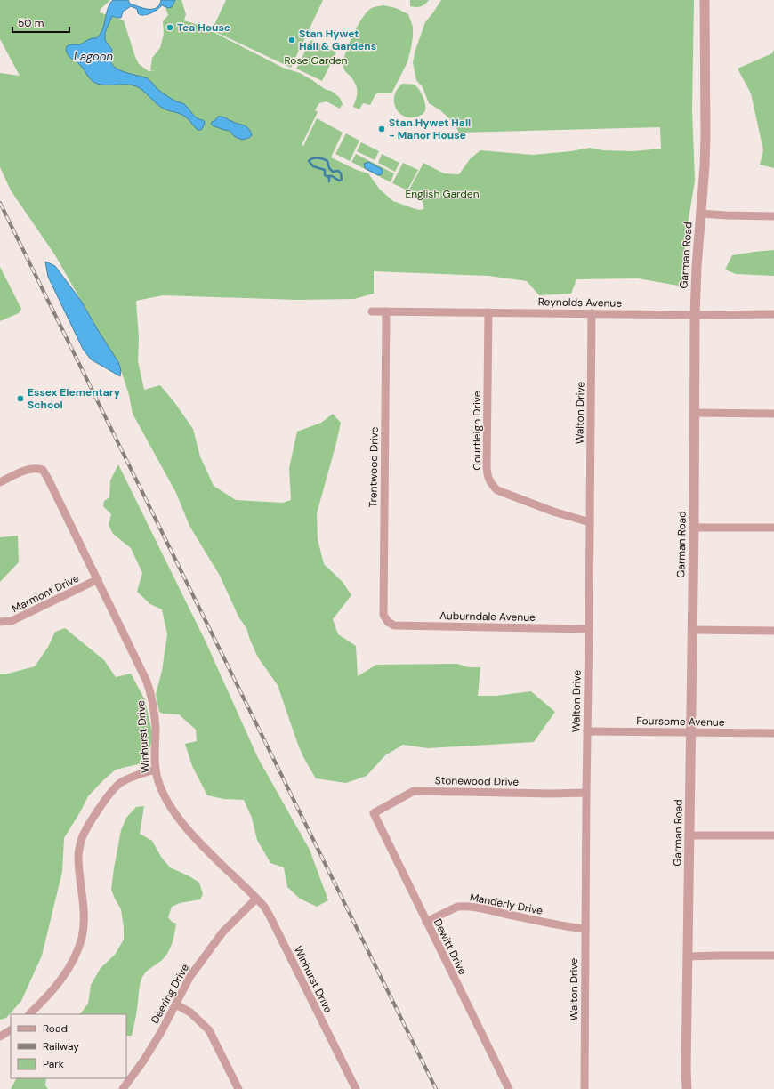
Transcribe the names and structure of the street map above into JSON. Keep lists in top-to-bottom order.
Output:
{
  "streets": {
    "street": [
      "Garman Road",
      "Reynolds Avenue",
      "Walton Drive",
      "Courtleigh Drive",
      "Trentwood Drive",
      "Marmont Drive",
      "Auburndale Avenue",
      "Foursome Avenue",
      "Winhurst Drive",
      "Stonewood Drive",
      "Manderly Drive",
      "Dewitt Drive",
      "Deering Drive"
    ]
  },
  "crossings": [
    ["Garman Road", "Reynolds Avenue"],
    ["Garman Road", "Foursome Avenue"],
    ["Reynolds Avenue", "Walton Drive"],
    ["Reynolds Avenue", "Courtleigh Drive"],
    ["Reynolds Avenue", "Trentwood Drive"],
    ["Walton Drive", "Courtleigh Drive"],
    ["Walton Drive", "Auburndale Avenue"],
    ["Walton Drive", "Foursome Avenue"],
    ["Walton Drive", "Stonewood Drive"],
    ["Walton Drive", "Manderly Drive"],
    ["Trentwood Drive", "Auburndale Avenue"],
    ["Marmont Drive", "Winhurst Drive"],
    ["Winhurst Drive", "Deering Drive"],
    ["Stonewood Drive", "Dewitt Drive"],
    ["Manderly Drive", "Dewitt Drive"]
  ],
  "water": ["Lagoon"],
  "parks": ["Rose Garden", "English Garden"],
  "places": [
    "Tea House",
    "Stan Hywet Hall & Gardens",
    "Stan Hywet Hall - Manor House",
    "Essex Elementary School"
  ],
  "legend": ["Road", "Railway", "Park"],
  "scale_bar": "50 m"
}
